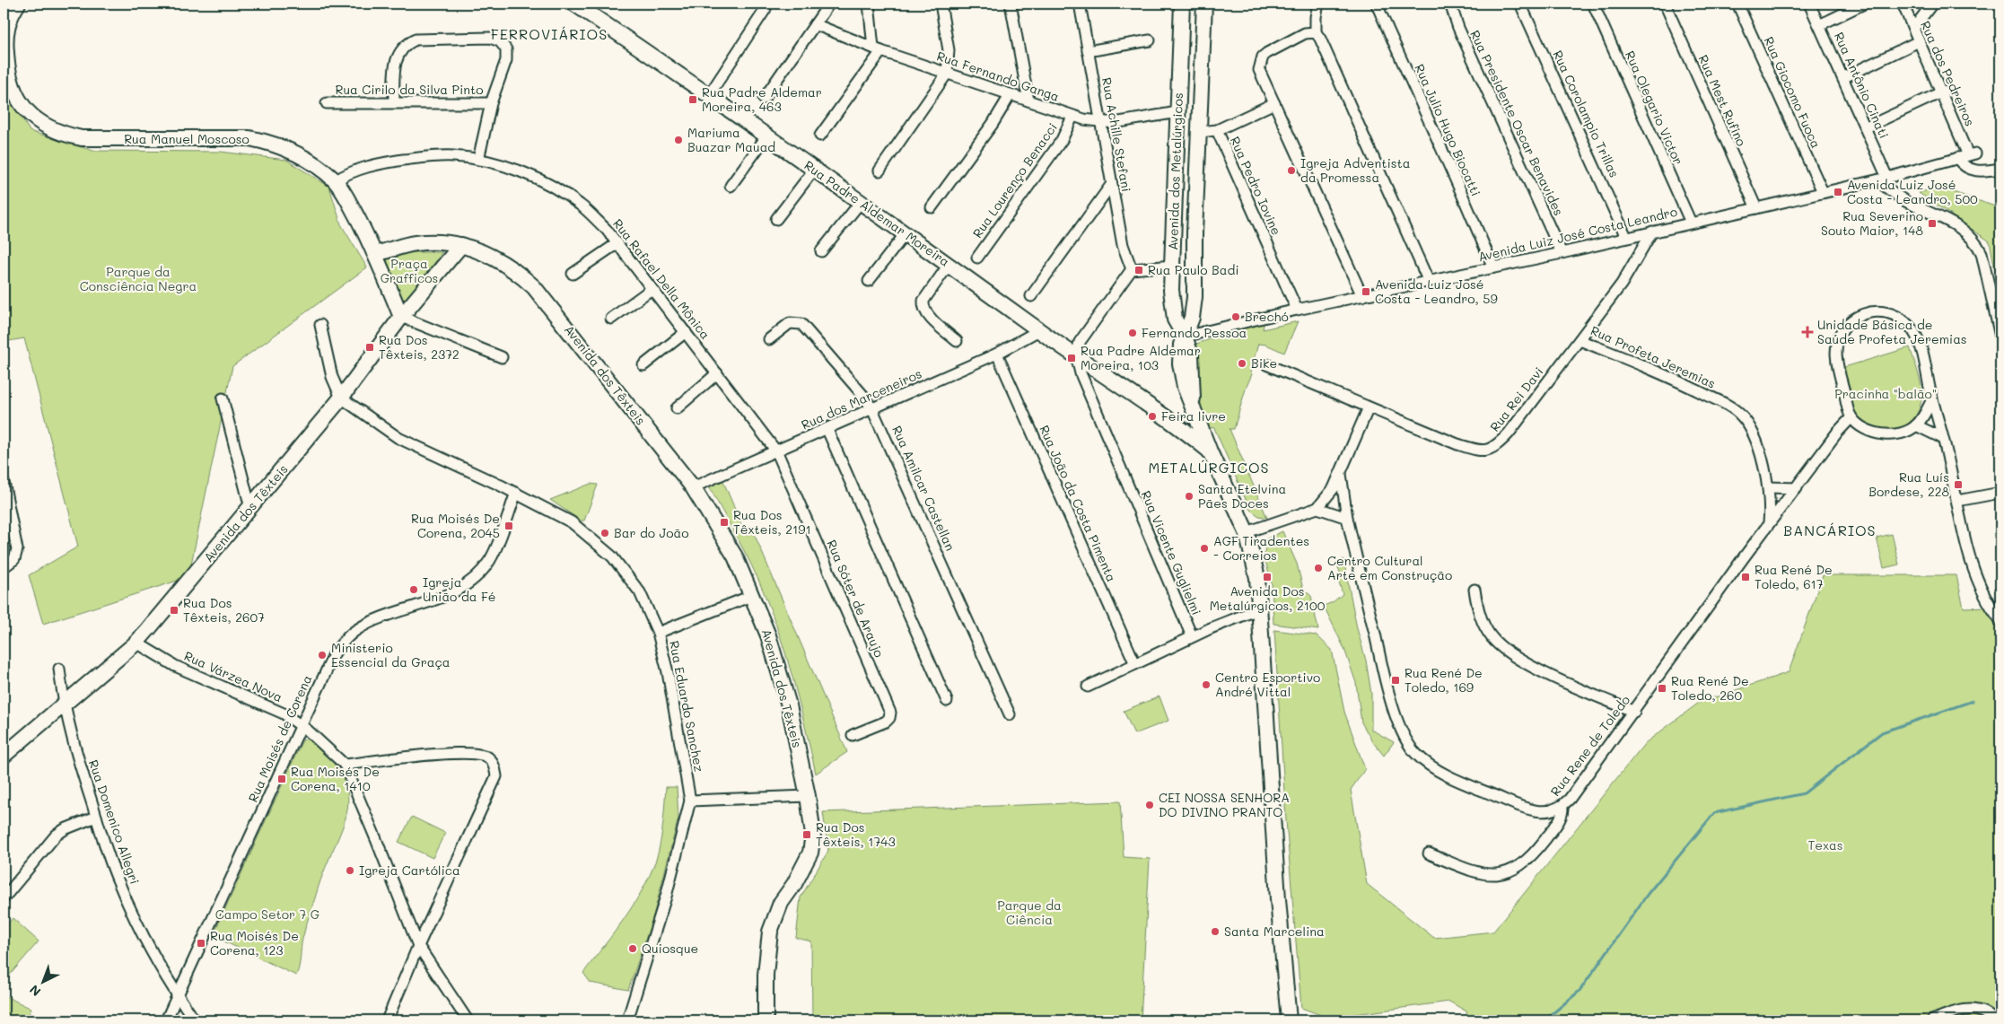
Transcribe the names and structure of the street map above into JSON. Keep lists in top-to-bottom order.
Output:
{
  "streets": {
    "main road": [
      "Rua Manuel Moscoso",
      "Avenida dos Metalúrgicos",
      "Rua Padre Aldemar Moreira",
      "Avenida dos Têxteis"
    ],
    "street": [
      "Rua dos Pedreiros",
      "Rua Fernando Ganga",
      "Rua Antônio Cinati",
      "Rua Cirilo da Silva Pinto",
      "Rua Giocomo Fuoca",
      "Rua Mest Rufino",
      "Rua Olegario Victor",
      "Rua Corolampio Trillas",
      "Rua Presidente Oscar Benavides",
      "Rua Julio Hugo Biocatti",
      "Rua Achille Stefani",
      "Rua Lourenço Benacci",
      "Rua Pedro Iovine",
      "Avenida Luiz José Costa Leandro",
      "Rua Rafael Della Mônica",
      "Rua Profeta Jeremias",
      "Rua dos Marceneiros",
      "Rua Rei Davi",
      "Rua Amilcar Castellan",
      "Rua João da Costa Pimenta",
      "Rua Vicente Guglielmi",
      "Rua Sóter de Araujo",
      "Rua Várzea Nova",
      "Rua Eduardo Sanchez",
      "Rua Moisés de Corena",
      "Rua Rene de Toledo",
      "Rua Domenico Allegri"
    ]
  },
  "crossings": [
    ["Rua dos Pedreiros", "Avenida Luiz José Costa Leandro"],
    ["Rua Fernando Ganga", "Rua Achille Stefani"],
    ["Rua Fernando Ganga", "Avenida dos Metalúrgicos"],
    ["Rua Fernando Ganga", "Rua Lourenço Benacci"],
    ["Rua Antônio Cinati", "Avenida Luiz José Costa Leandro"],
    ["Rua Giocomo Fuoca", "Avenida Luiz José Costa Leandro"],
    ["Rua Mest Rufino", "Avenida Luiz José Costa Leandro"],
    ["Rua Olegario Victor", "Avenida Luiz José Costa Leandro"],
    ["Rua Corolampio Trillas", "Avenida Luiz José Costa Leandro"],
    ["Rua Presidente Oscar Benavides", "Avenida Luiz José Costa Leandro"],
    ["Rua Julio Hugo Biocatti", "Avenida Luiz José Costa Leandro"],
    ["Rua Manuel Moscoso", "Rua Rafael Della Mônica"],
    ["Rua Manuel Moscoso", "Avenida dos Têxteis"],
    ["Avenida dos Metalúrgicos", "Rua Padre Aldemar Moreira"],
    ["Avenida dos Metalúrgicos", "Avenida Luiz José Costa Leandro"],
    ["Rua Pedro Iovine", "Avenida Luiz José Costa Leandro"],
    ["Rua Padre Aldemar Moreira", "Rua dos Marceneiros"],
    ["Rua Padre Aldemar Moreira", "Rua Vicente Guglielmi"],
    ["Avenida Luiz José Costa Leandro", "Rua Rei Davi"],
    ["Rua Rafael Della Mônica", "Rua dos Marceneiros"],
    ["Rua Rafael Della Mônica", "Rua Sóter de Araujo"],
    ["Rua Profeta Jeremias", "Rua Rei Davi"],
    ["Rua Profeta Jeremias", "Rua Rene de Toledo"],
    ["Avenida dos Têxteis", "Rua dos Marceneiros"],
    ["Avenida dos Têxteis", "Rua Várzea Nova"],
    ["Avenida dos Têxteis", "Rua Eduardo Sanchez"],
    ["Avenida dos Têxteis", "Rua Domenico Allegri"],
    ["Rua dos Marceneiros", "Rua Amilcar Castellan"],
    ["Rua dos Marceneiros", "Rua João da Costa Pimenta"],
    ["Rua dos Marceneiros", "Rua Sóter de Araujo"],
    ["Rua Várzea Nova", "Rua Moisés de Corena"],
    ["Rua Eduardo Sanchez", "Rua Moisés de Corena"],
    ["Rua Moisés de Corena", "Rua Domenico Allegri"]
  ],
  "districts": ["FERROVIÁRIOS", "METALÚRGICOS", "BANCÁRIOS"],
  "parks": [
    "Praça Grafficos",
    "Parque da Consciência Negra",
    "Pracinha \"balão\"",
    "Texas",
    "Parque da Ciência",
    "Campo Setor 7 G"
  ],
  "places": {
    "transit": [
      "Rua Padre Aldemar Moreira, 463",
      "Avenida Luiz José Costa - Leandro, 500",
      "Rua Severino Souto Maior, 148",
      "Rua Paulo Badi",
      "Avenida Luiz José Costa - Leandro, 59",
      "Rua Dos Têxteis, 2372",
      "Rua Padre Aldemar Moreira, 103",
      "Rua Luís Bordese, 228",
      "Rua Dos Têxteis, 2191",
      "Rua Moisés De Corena, 2045",
      "Avenida Dos Metalúrgicos, 2100",
      "Rua René De Toledo, 617",
      "Rua Dos Têxteis, 2607",
      "Rua René De Toledo, 169",
      "Rua René De Toledo, 260",
      "Rua Moisés De Corena, 1410",
      "Rua Dos Têxteis, 1743",
      "Rua Moisés De Corena, 123"
    ],
    "other": [
      "Mariuma Buazar Mauad",
      "Igreja Adventista da Promessa",
      "Brechó",
      "Fernando Pessoa",
      "Bike",
      "Feira livre",
      "Santa Etelvina Pães Doces",
      "Bar do João",
      "AGF Tiradentes - Correios",
      "Centro Cultural Arte em Construção",
      "Igreja União da Fé",
      "Ministerio Essencial da Graça",
      "Centro Esportivo André Vittal",
      "CEI NOSSA SENHORA DO DIVINO PRANTO",
      "Igreja Cartólica",
      "Santa Marcelina",
      "Quiosque"
    ],
    "health": ["Unidade Básica de Saúde Profeta Jeremias"]
  },
  "north": "bottom left"
}
